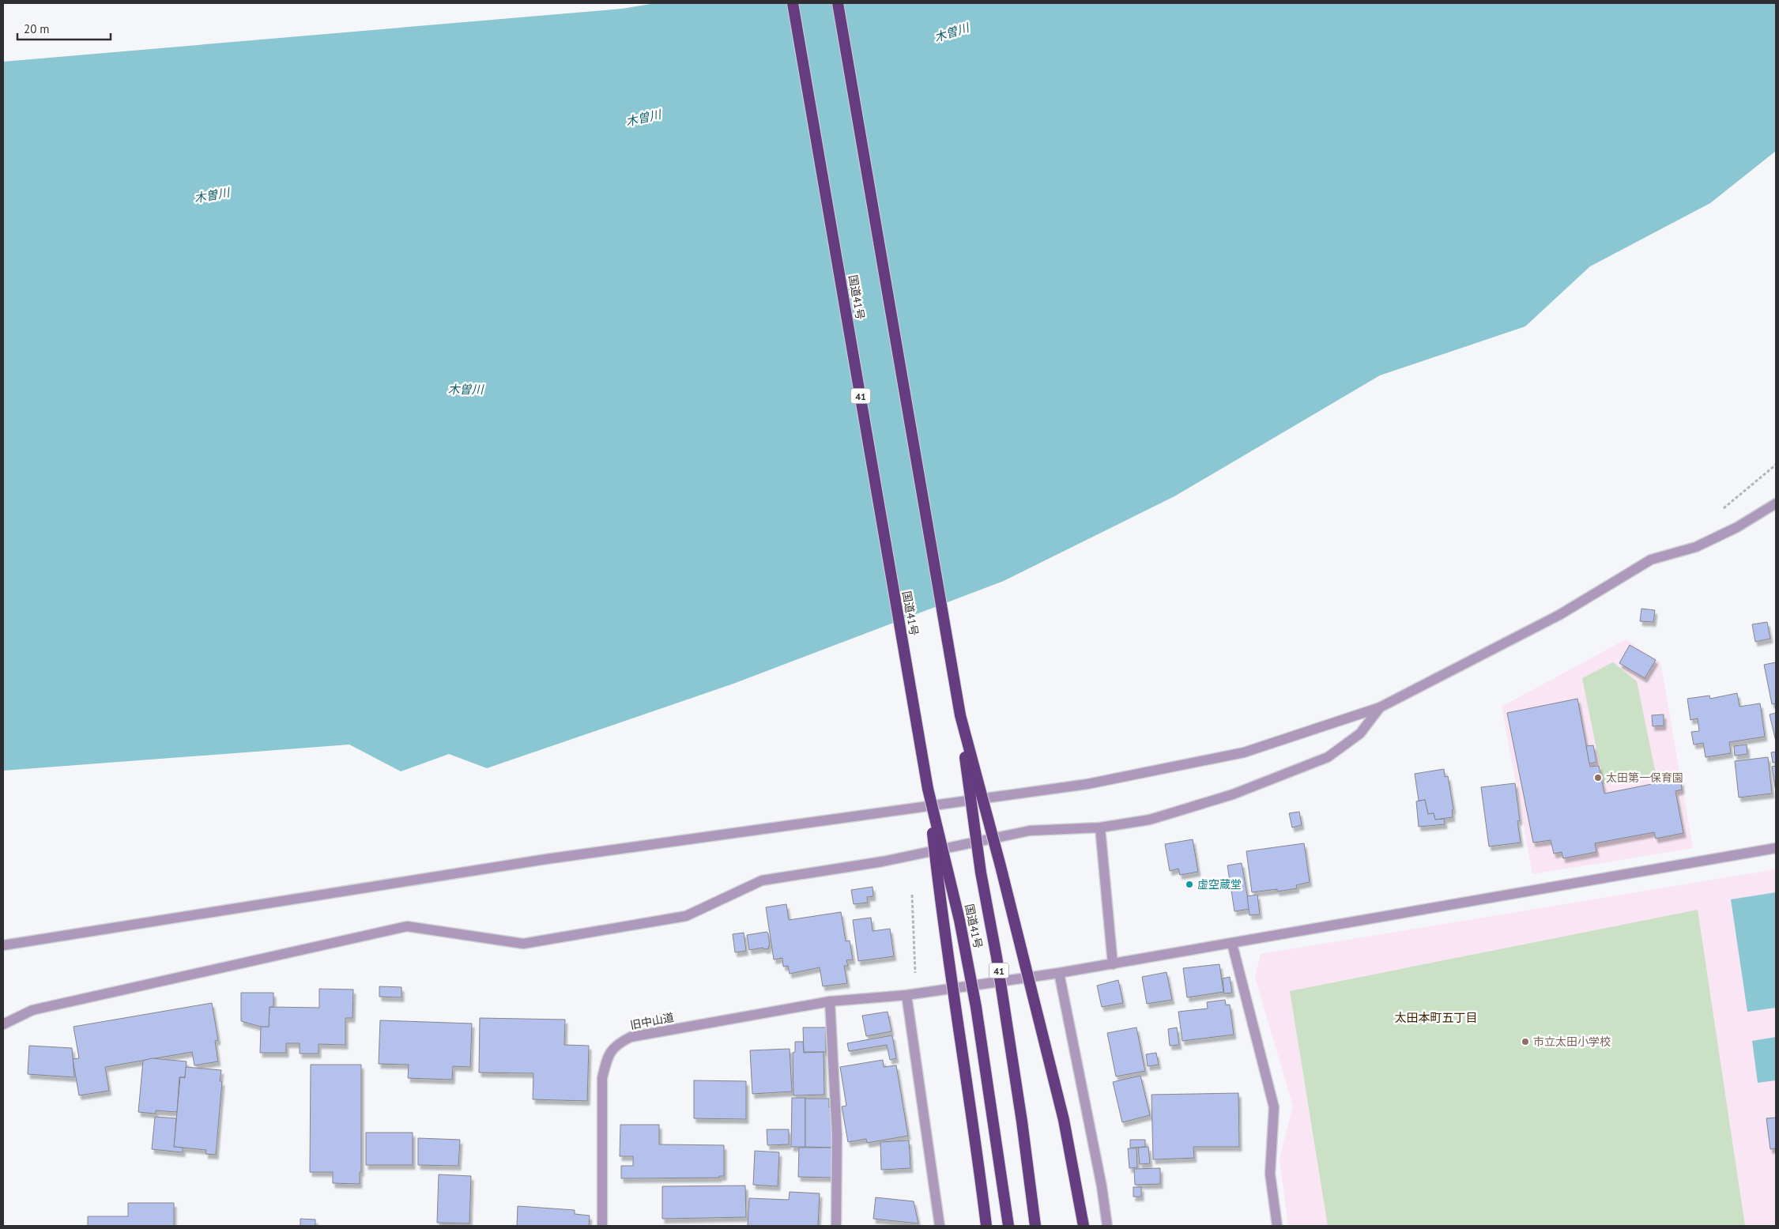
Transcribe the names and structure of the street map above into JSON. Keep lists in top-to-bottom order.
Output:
{
  "streets": {
    "highway": ["国道41号", "41"],
    "street": ["旧中山道"]
  },
  "districts": ["太田本町五丁目"],
  "water": ["木曽川"],
  "places": ["太田第一保育園", "虚空蔵堂", "市立太田小学校"],
  "scale_bar": "20 m"
}
